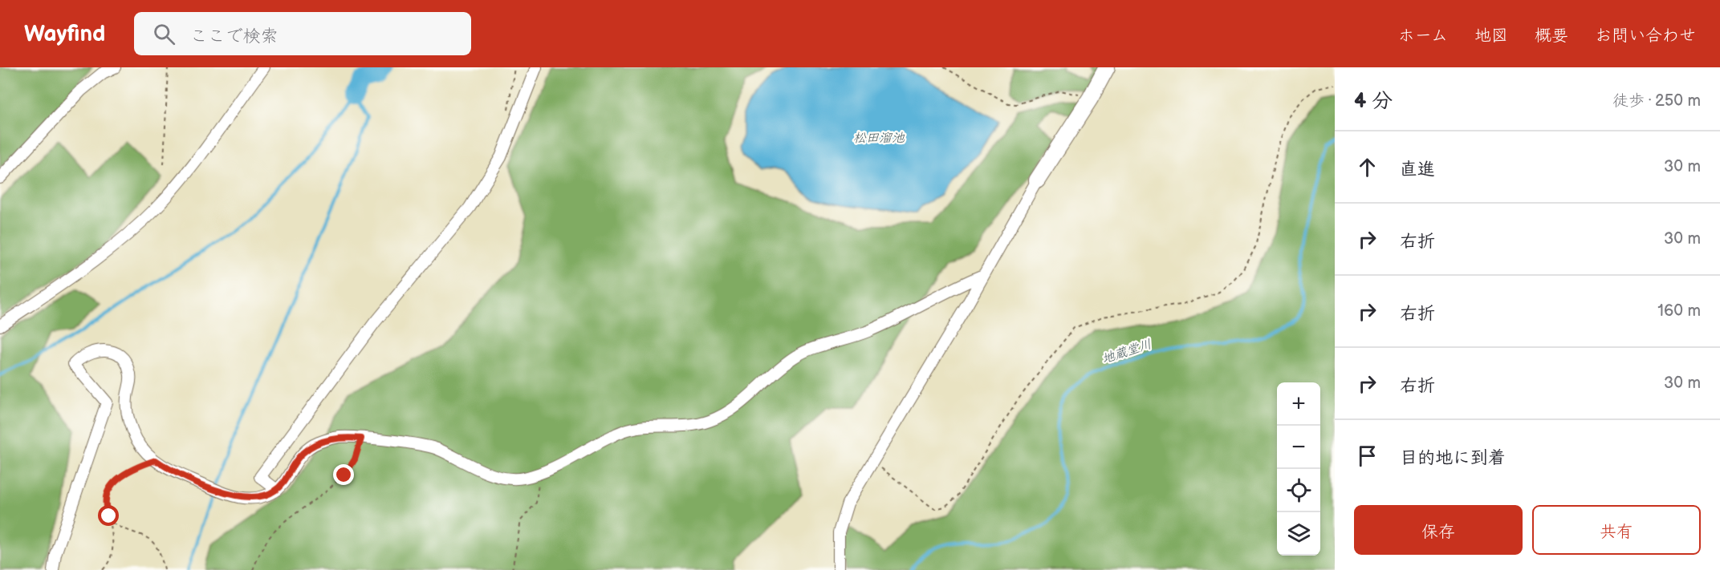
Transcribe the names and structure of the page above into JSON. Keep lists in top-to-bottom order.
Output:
{
  "water": ["松田溜池", "地蔵堂川"],
  "page": {
    "header": "Wayfind",
    "search": "ここで検索",
    "nav": [
      "ホーム",
      "地図",
      "概要",
      "お問い合わせ"
    ],
    "heading": ["4 分", "徒歩 · 250 m"],
    "list": [
      ["直進", "30 m"],
      ["右折", "30 m"],
      ["右折", "160 m"],
      ["右折", "30 m"],
      "目的地に到着"
    ],
    "map_buttons": ["+", "−"],
    "buttons": ["保存", "共有"]
  }
}
